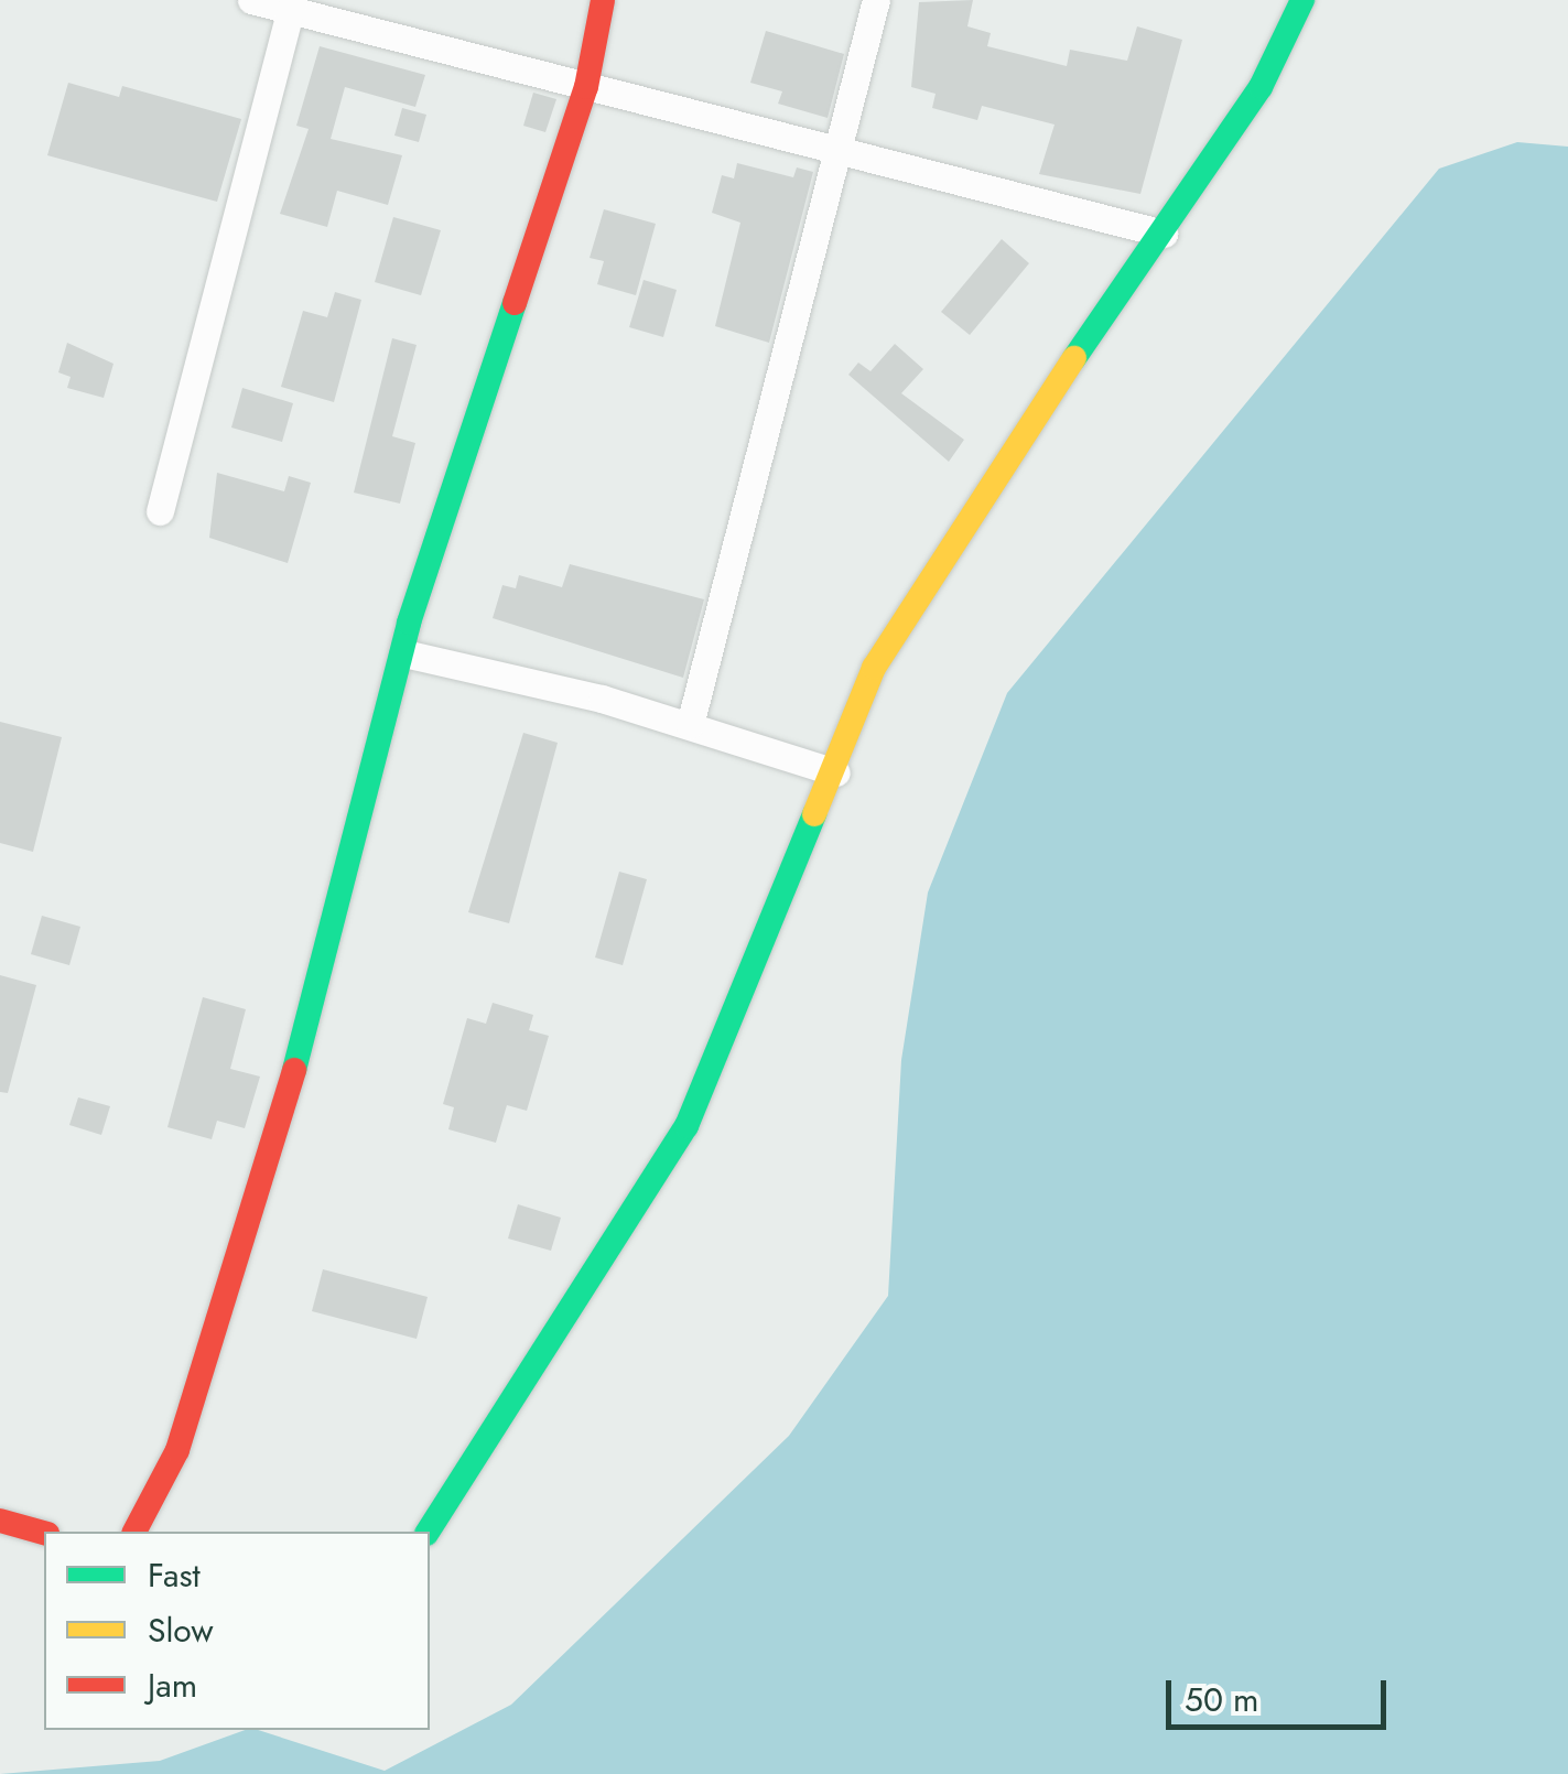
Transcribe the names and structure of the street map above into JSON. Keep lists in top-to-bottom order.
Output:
{
  "legend": ["Fast", "Slow", "Jam"],
  "scale_bar": "50 m"
}
